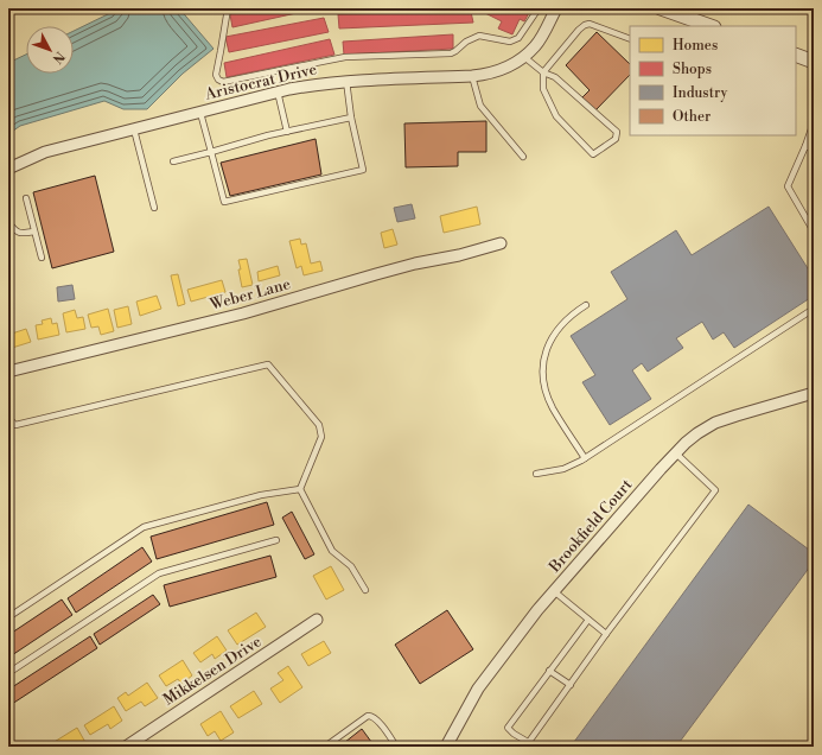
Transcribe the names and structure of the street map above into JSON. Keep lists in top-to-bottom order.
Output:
{
  "streets": {
    "street": [
      "Aristocrat Drive",
      "Weber Lane",
      "Brookfield Court",
      "Mikkelsen Drive"
    ]
  },
  "legend": [
    "Homes",
    "Shops",
    "Industry",
    "Other"
  ],
  "north": "bottom right"
}
